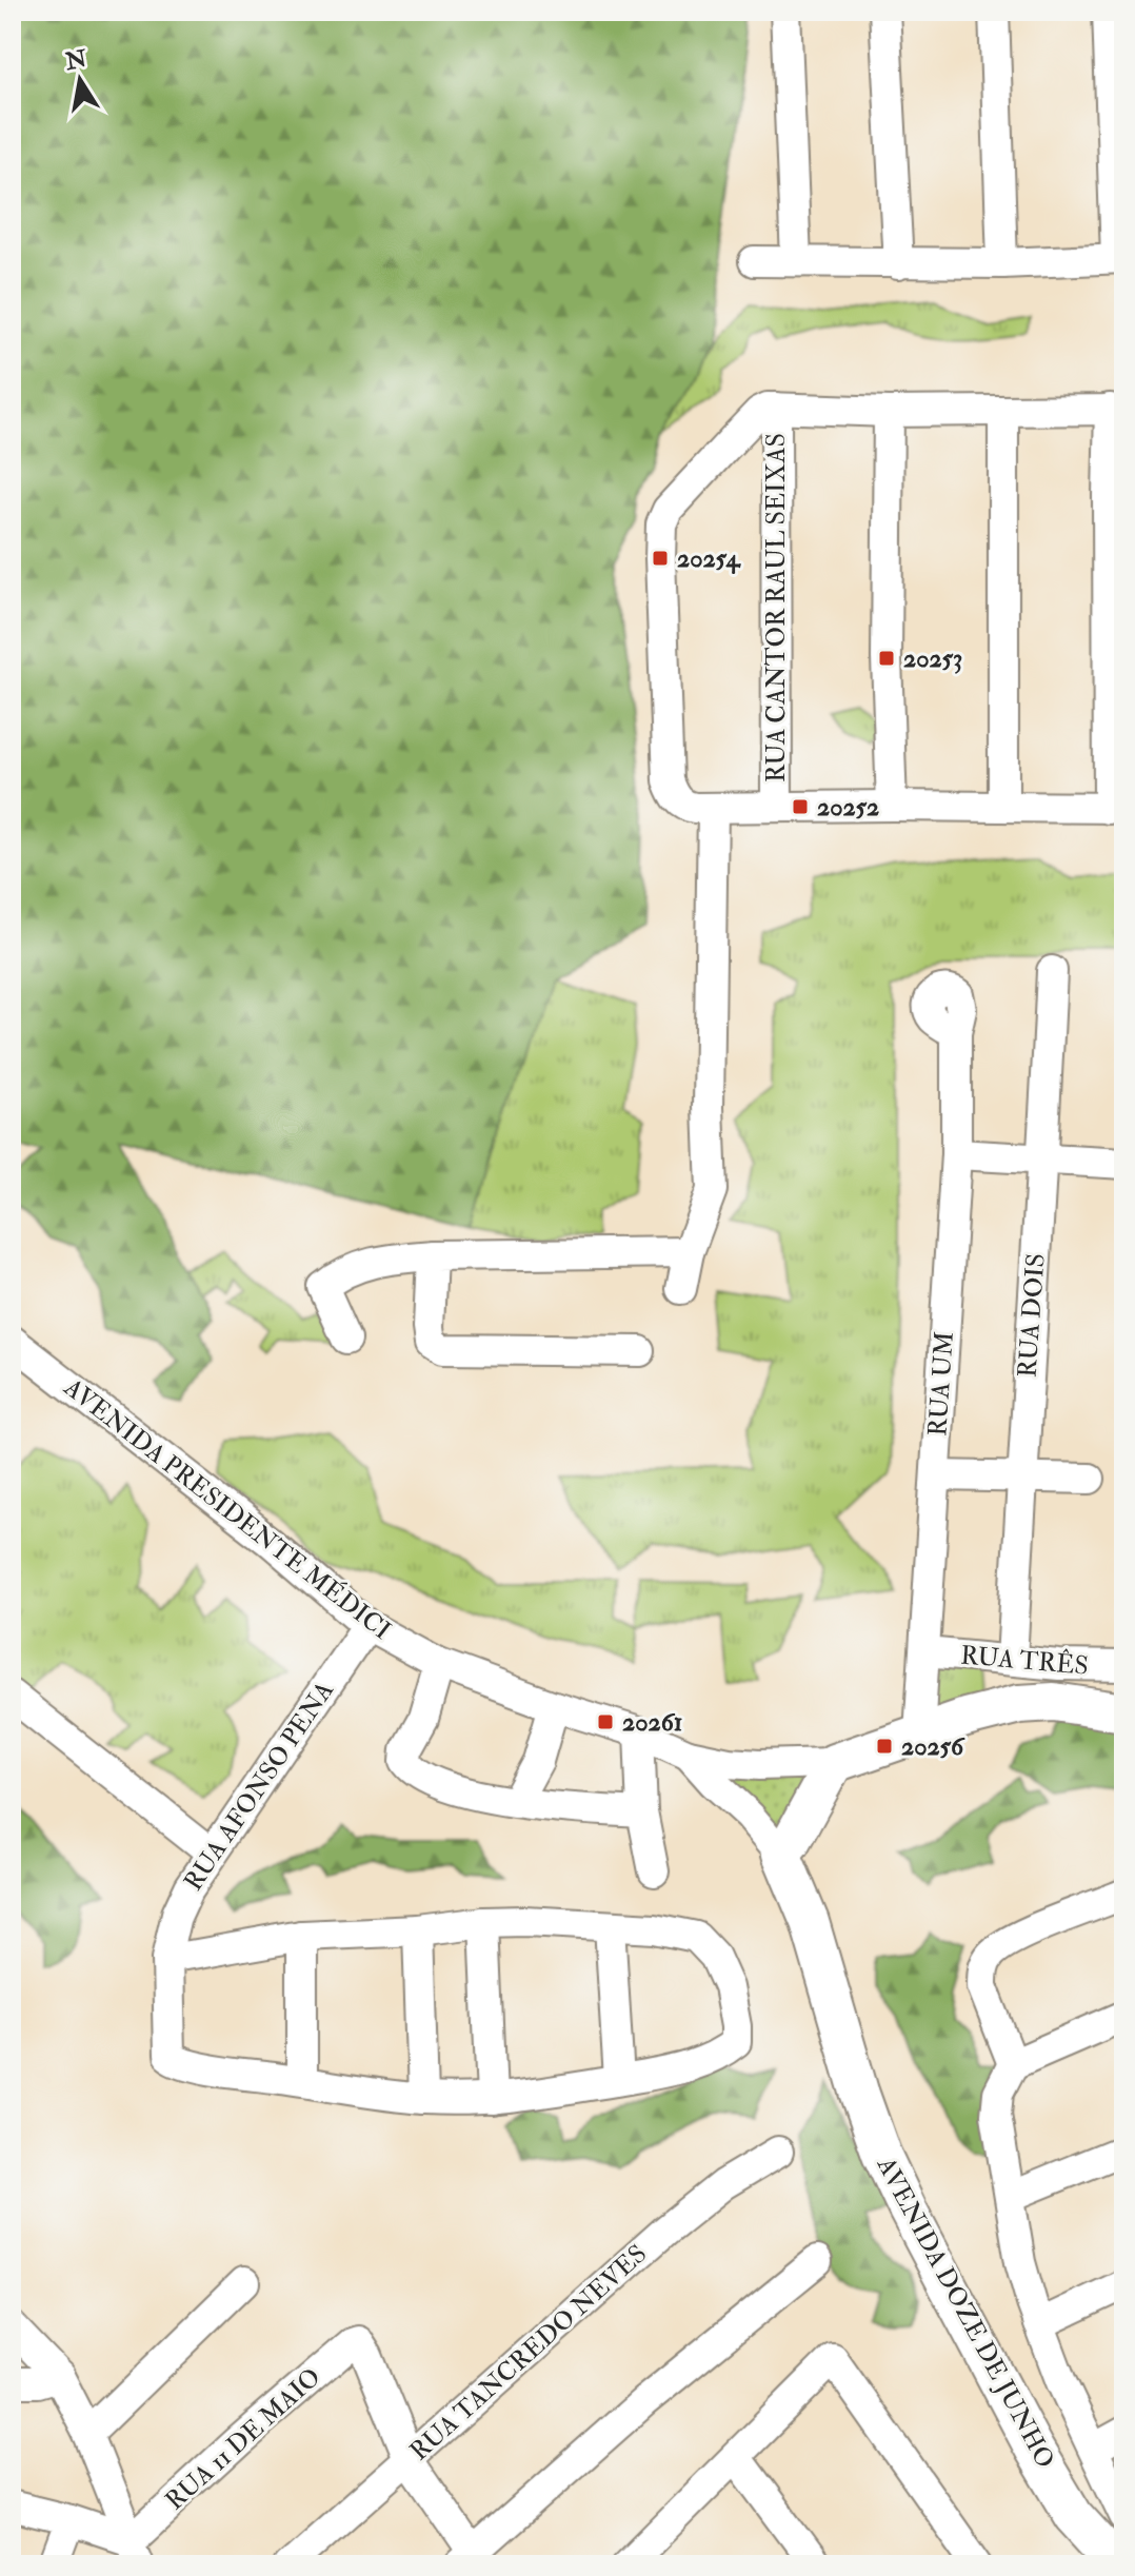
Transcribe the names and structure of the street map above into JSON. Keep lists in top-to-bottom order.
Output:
{
  "streets": {
    "main road": ["AVENIDA DOZE DE JUNHO"],
    "street": [
      "RUA CANTOR RAUL SEIXAS",
      "RUA DOIS",
      "RUA UM",
      "AVENIDA PRESIDENTE MÉDICI",
      "RUA TRÊS",
      "RUA AFONSO PENA",
      "RUA TANCREDO NEVES",
      "RUA 11 DE MAIO"
    ]
  },
  "crossings": [
    ["RUA DOIS", "RUA TRÊS"],
    ["RUA UM", "RUA TRÊS"],
    ["AVENIDA PRESIDENTE MÉDICI", "RUA AFONSO PENA"],
    ["AVENIDA PRESIDENTE MÉDICI", "AVENIDA DOZE DE JUNHO"],
    ["RUA TANCREDO NEVES", "RUA 11 DE MAIO"]
  ],
  "places": {
    "transit": [
      "20254",
      "20253",
      "20252",
      "20261",
      "20256"
    ]
  },
  "north": "top"
}
